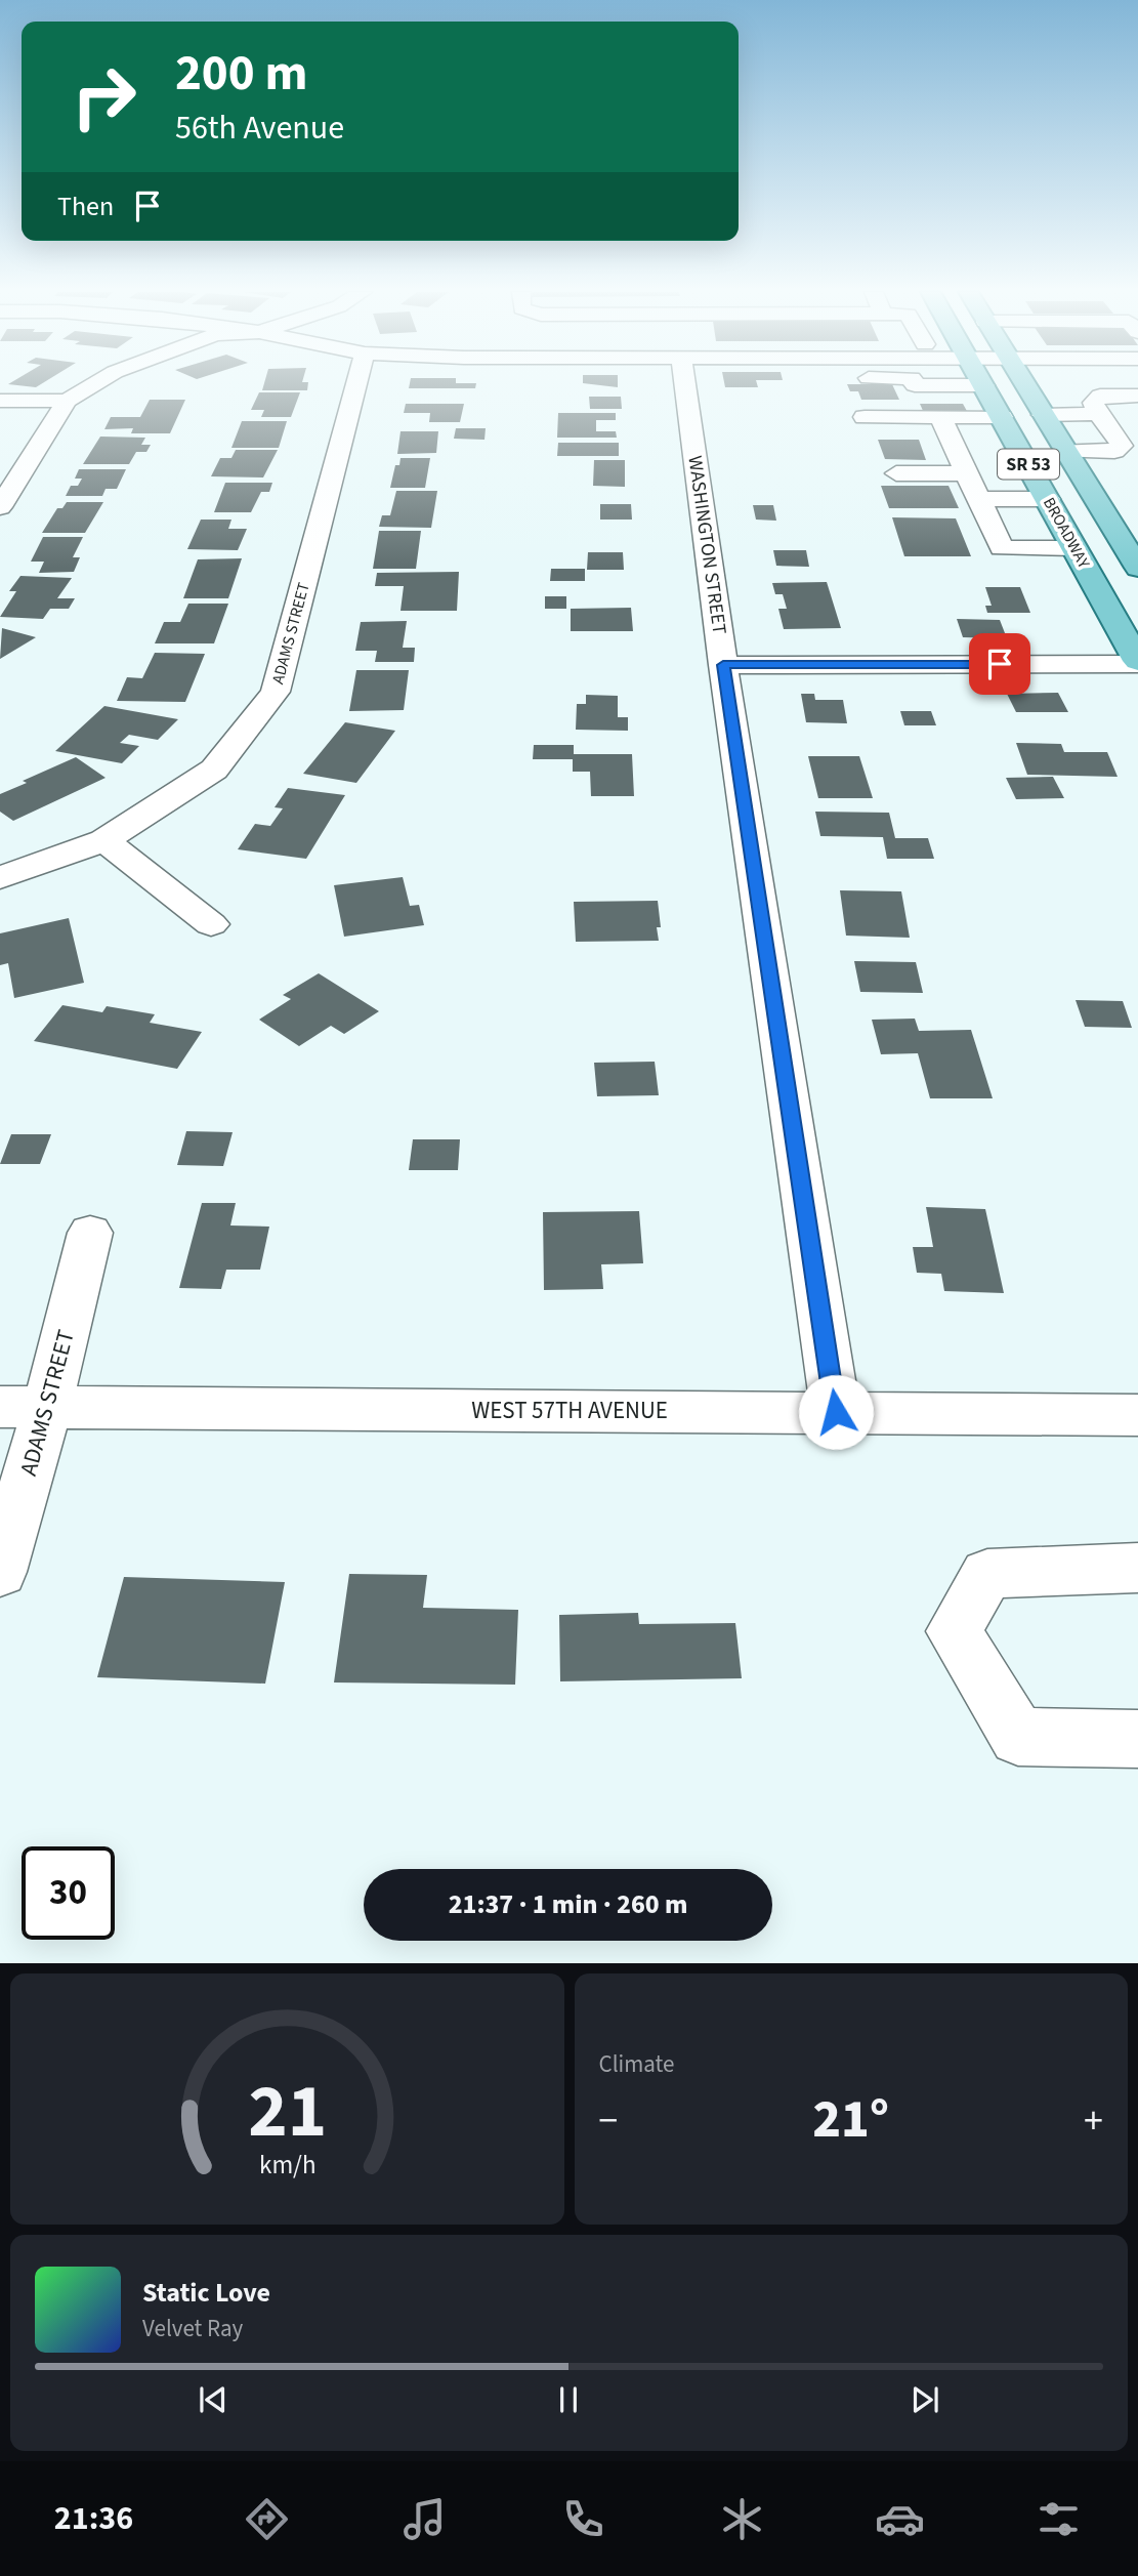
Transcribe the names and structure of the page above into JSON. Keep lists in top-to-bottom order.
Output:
{
  "streets": {
    "main road": ["SR 53", "BROADWAY"],
    "street": ["WASHINGTON STREET", "ADAMS STREET", "WEST 57TH AVENUE"]
  },
  "crossings": [
    ["WASHINGTON STREET", "WEST 57TH AVENUE"],
    ["ADAMS STREET", "WEST 57TH AVENUE"]
  ],
  "page": {
    "turn": ["200 m", "56th Avenue"],
    "then": "Then",
    "limit": "30",
    "trip": "21:37 · 1 min · 260 m",
    "tile": "Climate",
    "heat": ["−", "21°", "+"],
    "song": ["Static Love", "Velvet Ray"],
    "tabs": "21:36",
    "gauge": ["21", "km/h"]
  }
}
